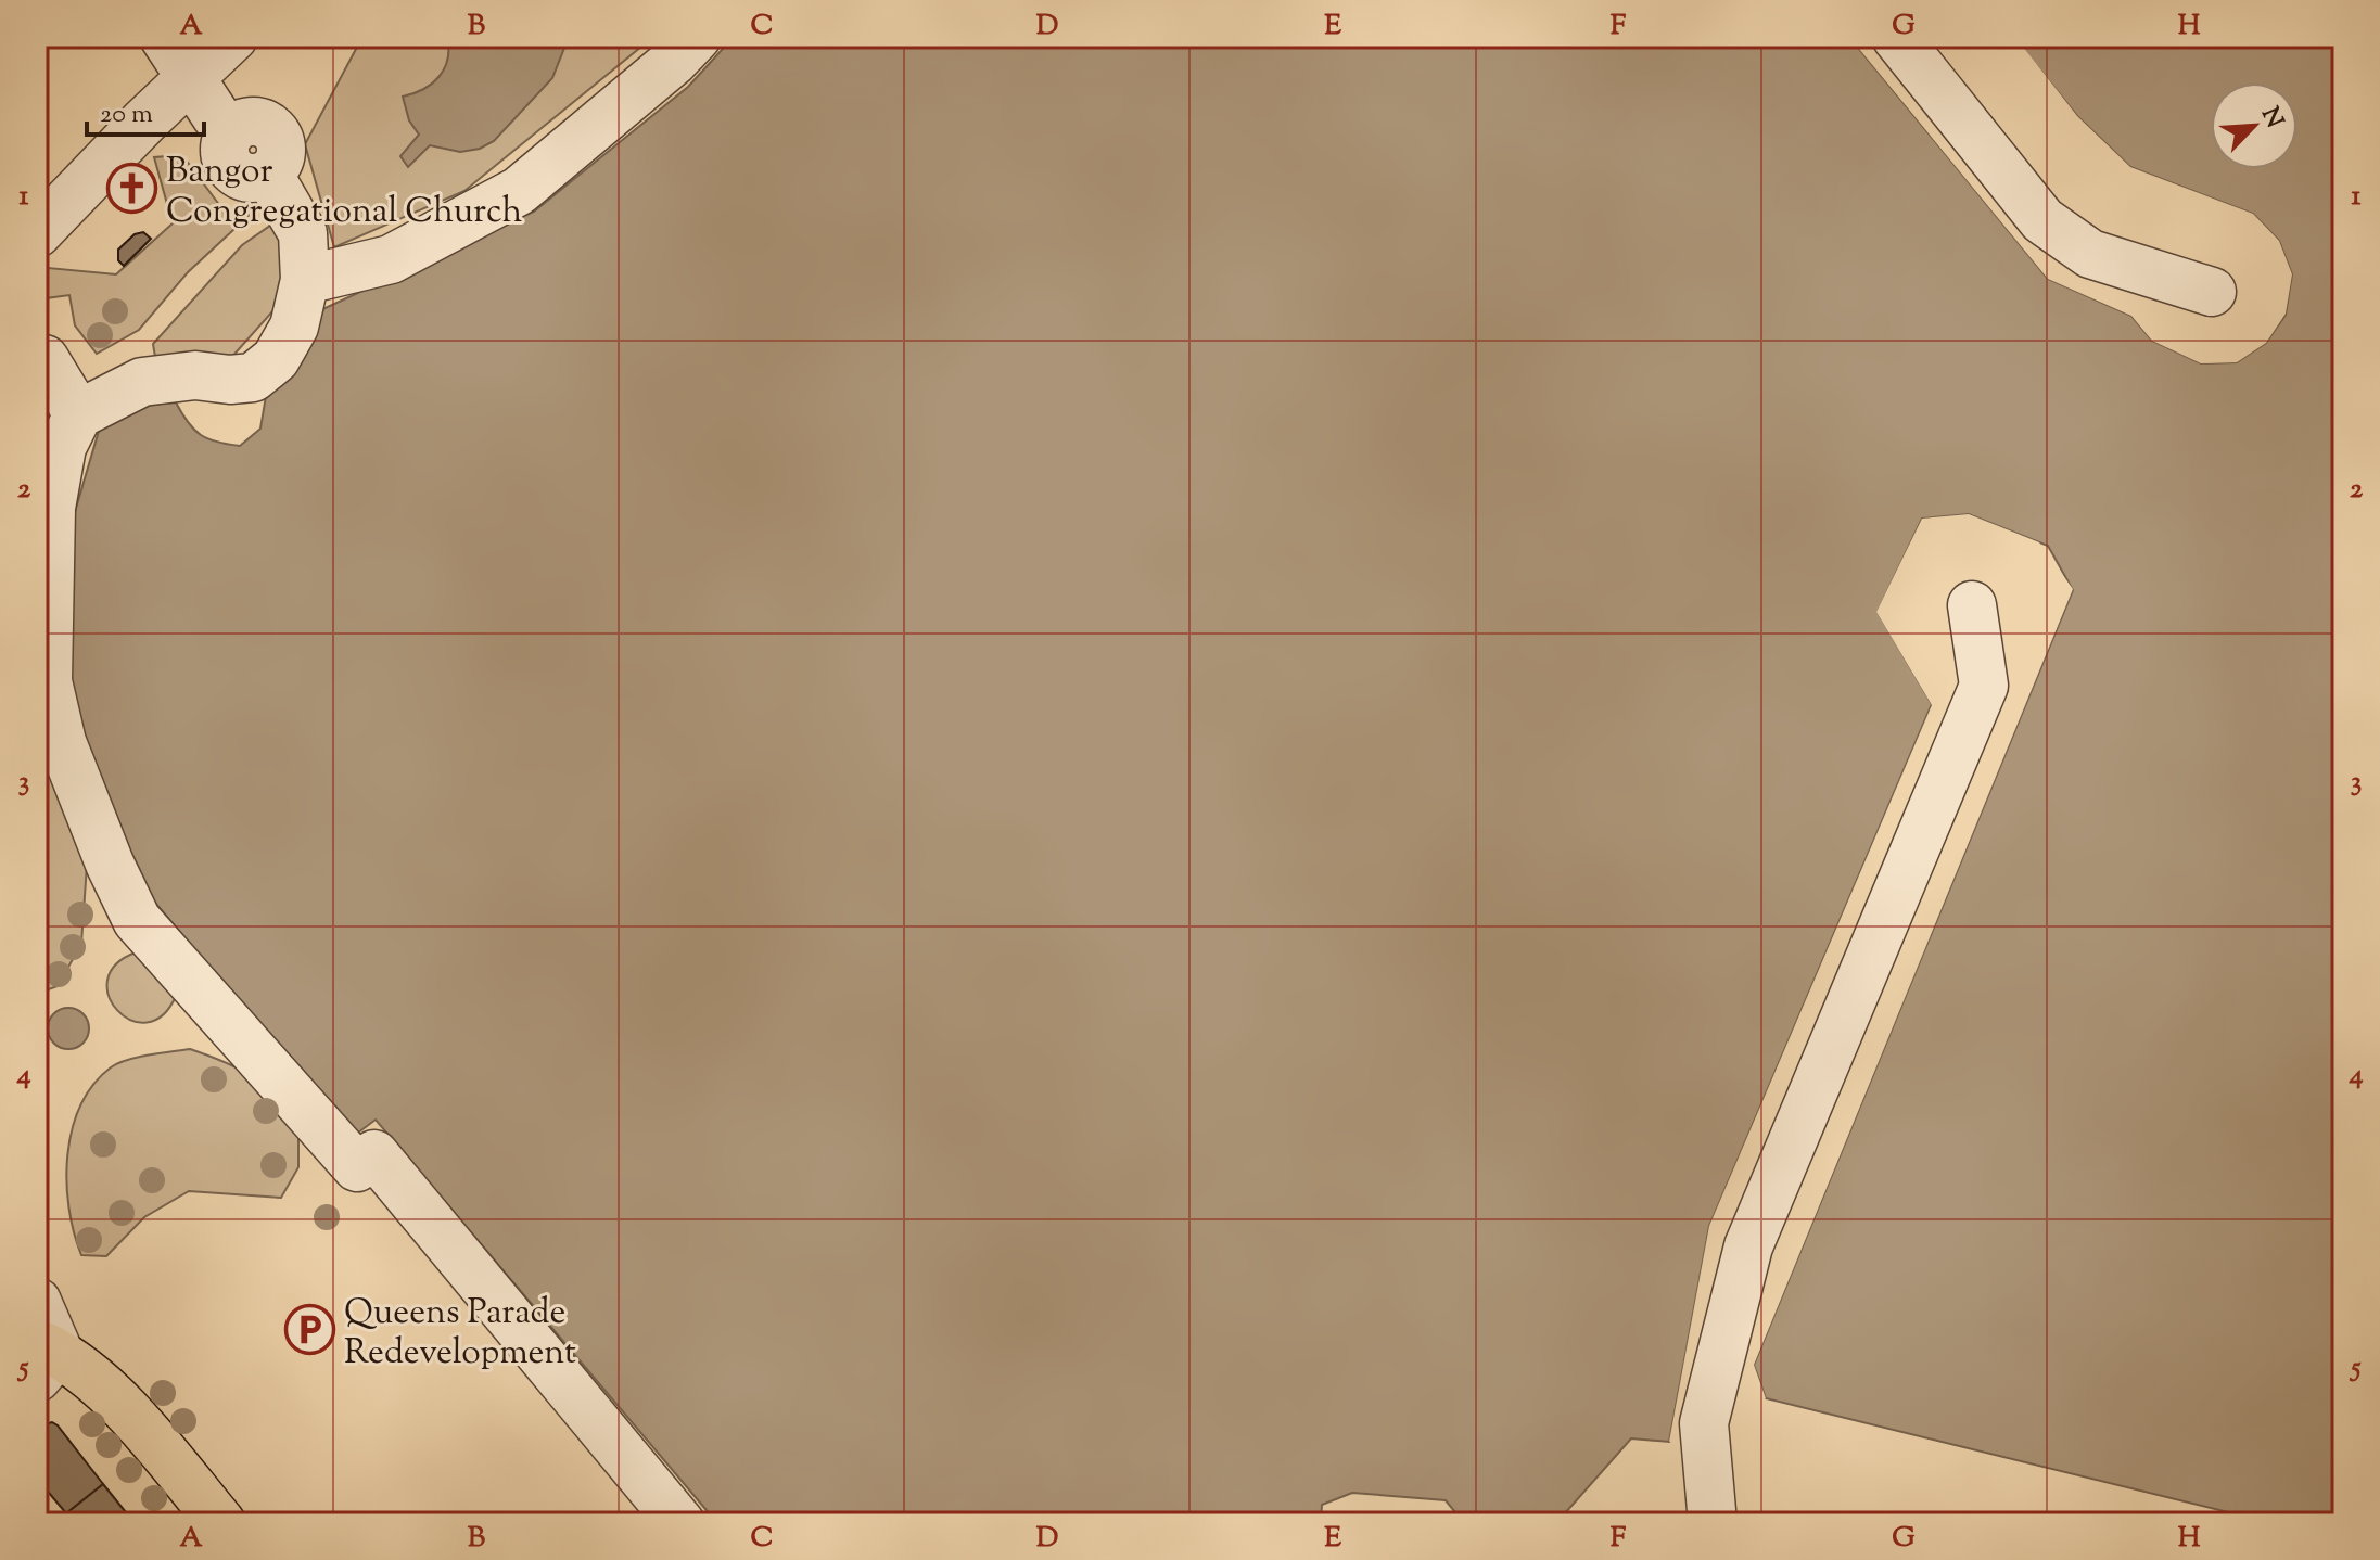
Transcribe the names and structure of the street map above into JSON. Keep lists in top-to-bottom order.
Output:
{
  "places": {
    "church": ["Bangor Congregational Church"],
    "parking": ["Queens Parade Redevelopment"]
  },
  "scale_bar": "20 m",
  "north": "top right",
  "grid": {
    "columns": [
      "A",
      "B",
      "C",
      "D",
      "E",
      "F",
      "G",
      "H"
    ],
    "rows": [
      "1",
      "2",
      "3",
      "4",
      "5"
    ]
  }
}
